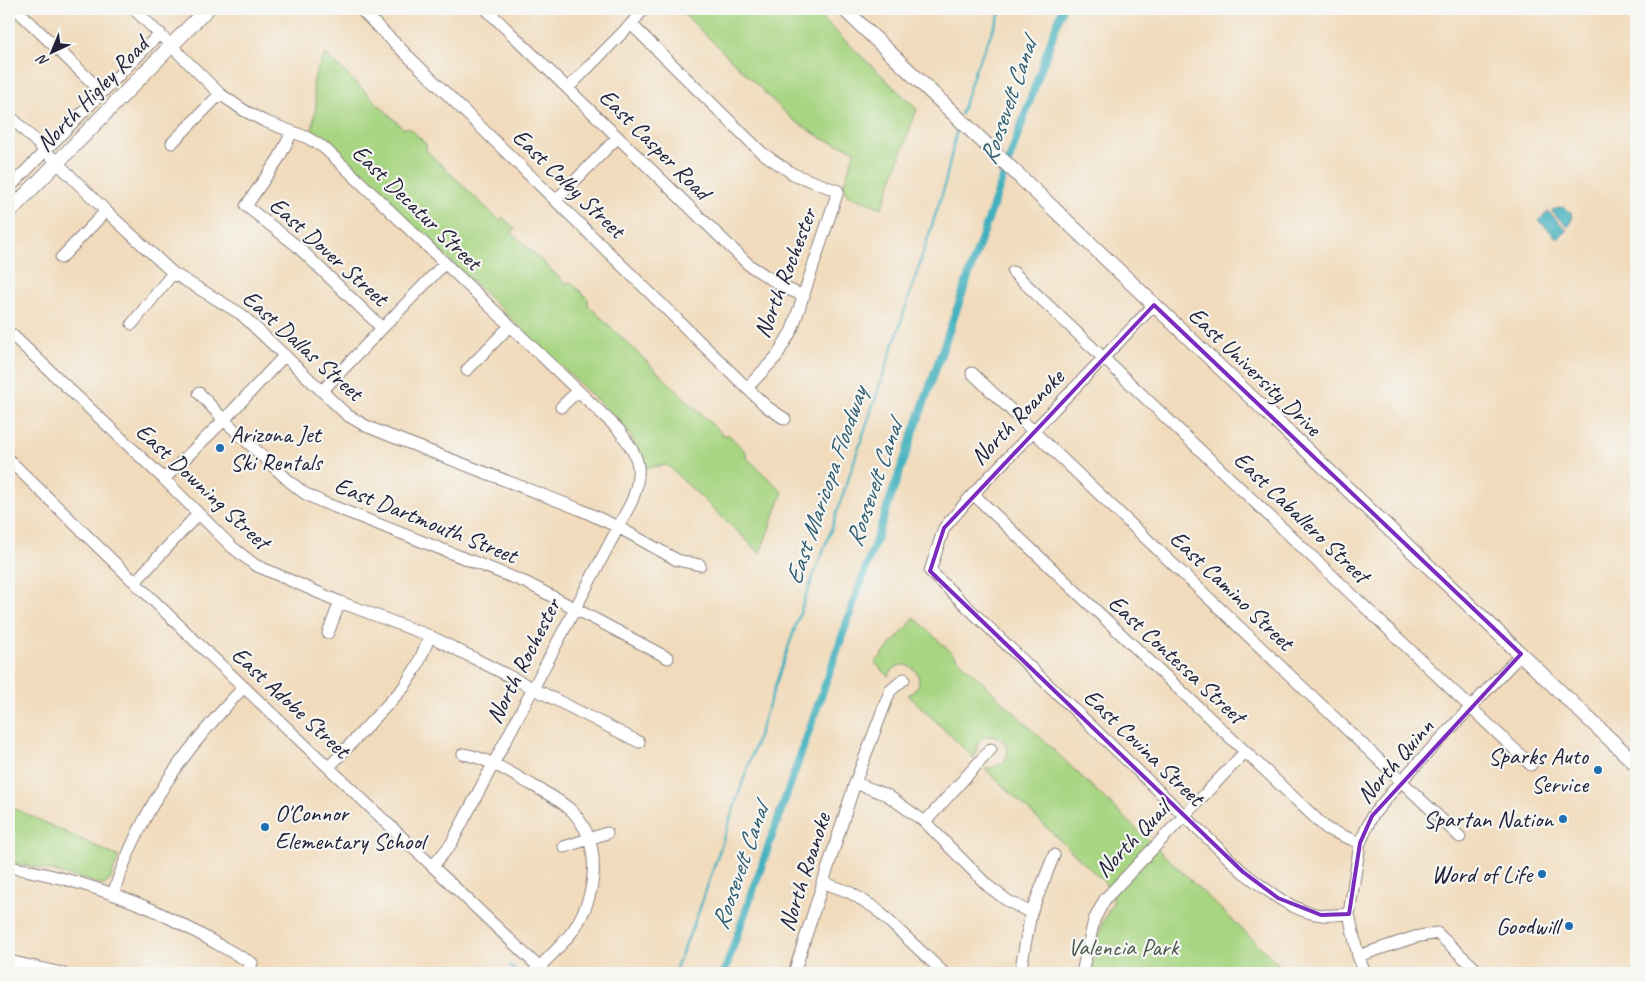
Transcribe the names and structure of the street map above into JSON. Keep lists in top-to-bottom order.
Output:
{
  "streets": {
    "main road": ["North Higley Road", "East University Drive"],
    "street": [
      "East Casper Road",
      "East Colby Street",
      "East Decatur Street",
      "East Dover Street",
      "North Rochester",
      "East Dallas Street",
      "North Roanoke",
      "East Downing Street",
      "East Caballero Street",
      "East Dartmouth Street",
      "East Camino Street",
      "East Contessa Street",
      "East Adobe Street",
      "East Covina Street",
      "North Quinn",
      "North Quail"
    ]
  },
  "crossings": [
    ["North Higley Road", "East Decatur Street"],
    ["North Higley Road", "East Dallas Street"],
    ["East Casper Road", "North Rochester"],
    ["East Colby Street", "North Rochester"],
    ["East Decatur Street", "East Dover Street"],
    ["East Decatur Street", "North Rochester"],
    ["North Rochester", "East Dallas Street"],
    ["North Rochester", "East Downing Street"],
    ["North Rochester", "East Dartmouth Street"],
    ["North Rochester", "East Adobe Street"],
    ["East University Drive", "North Roanoke"],
    ["East University Drive", "North Quinn"],
    ["North Roanoke", "East Caballero Street"],
    ["North Roanoke", "East Camino Street"],
    ["North Roanoke", "East Contessa Street"],
    ["North Roanoke", "East Covina Street"],
    ["East Caballero Street", "North Quinn"],
    ["East Camino Street", "North Quinn"],
    ["East Contessa Street", "North Quinn"],
    ["East Contessa Street", "North Quail"],
    ["East Covina Street", "North Quinn"],
    ["East Covina Street", "North Quail"]
  ],
  "water": ["Roosevelt Canal", "East Maricopa Floodway"],
  "parks": ["Valencia Park"],
  "places": [
    "Arizona Jet Ski Rentals",
    "Sparks Auto Service",
    "Spartan Nation",
    "O'Connor Elementary School",
    "Word of Life",
    "Goodwill"
  ],
  "north": "bottom left"
}
